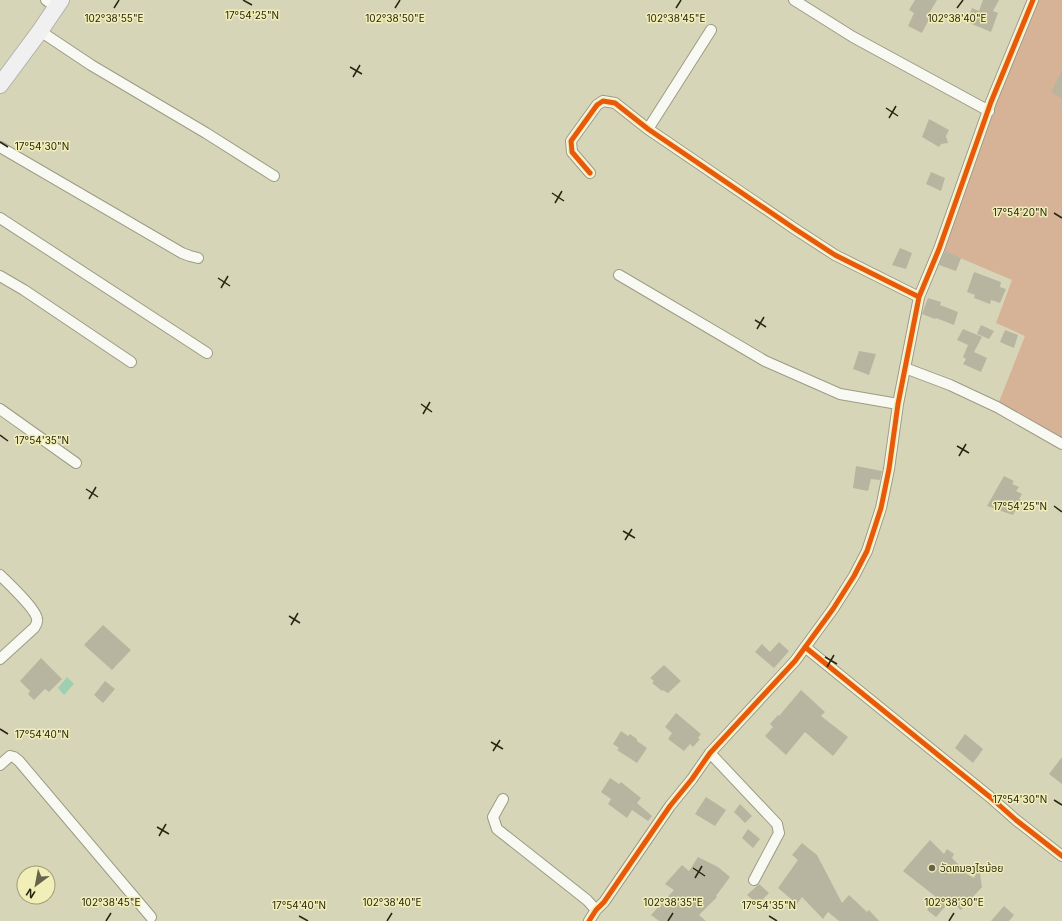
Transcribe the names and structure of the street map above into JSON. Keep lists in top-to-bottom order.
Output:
{
  "places": ["ວັດຫນອງໄຮນ້ອຍ"],
  "north": "bottom left",
  "coordinates": [
    "17°54'25\"N",
    "102°38'55\"E",
    "102°38'50\"E",
    "102°38'45\"E",
    "102°38'40\"E",
    "17°54'30\"N",
    "17°54'20\"N",
    "17°54'35\"N",
    "17°54'40\"N",
    "102°38'35\"E",
    "102°38'30\"E"
  ]
}
